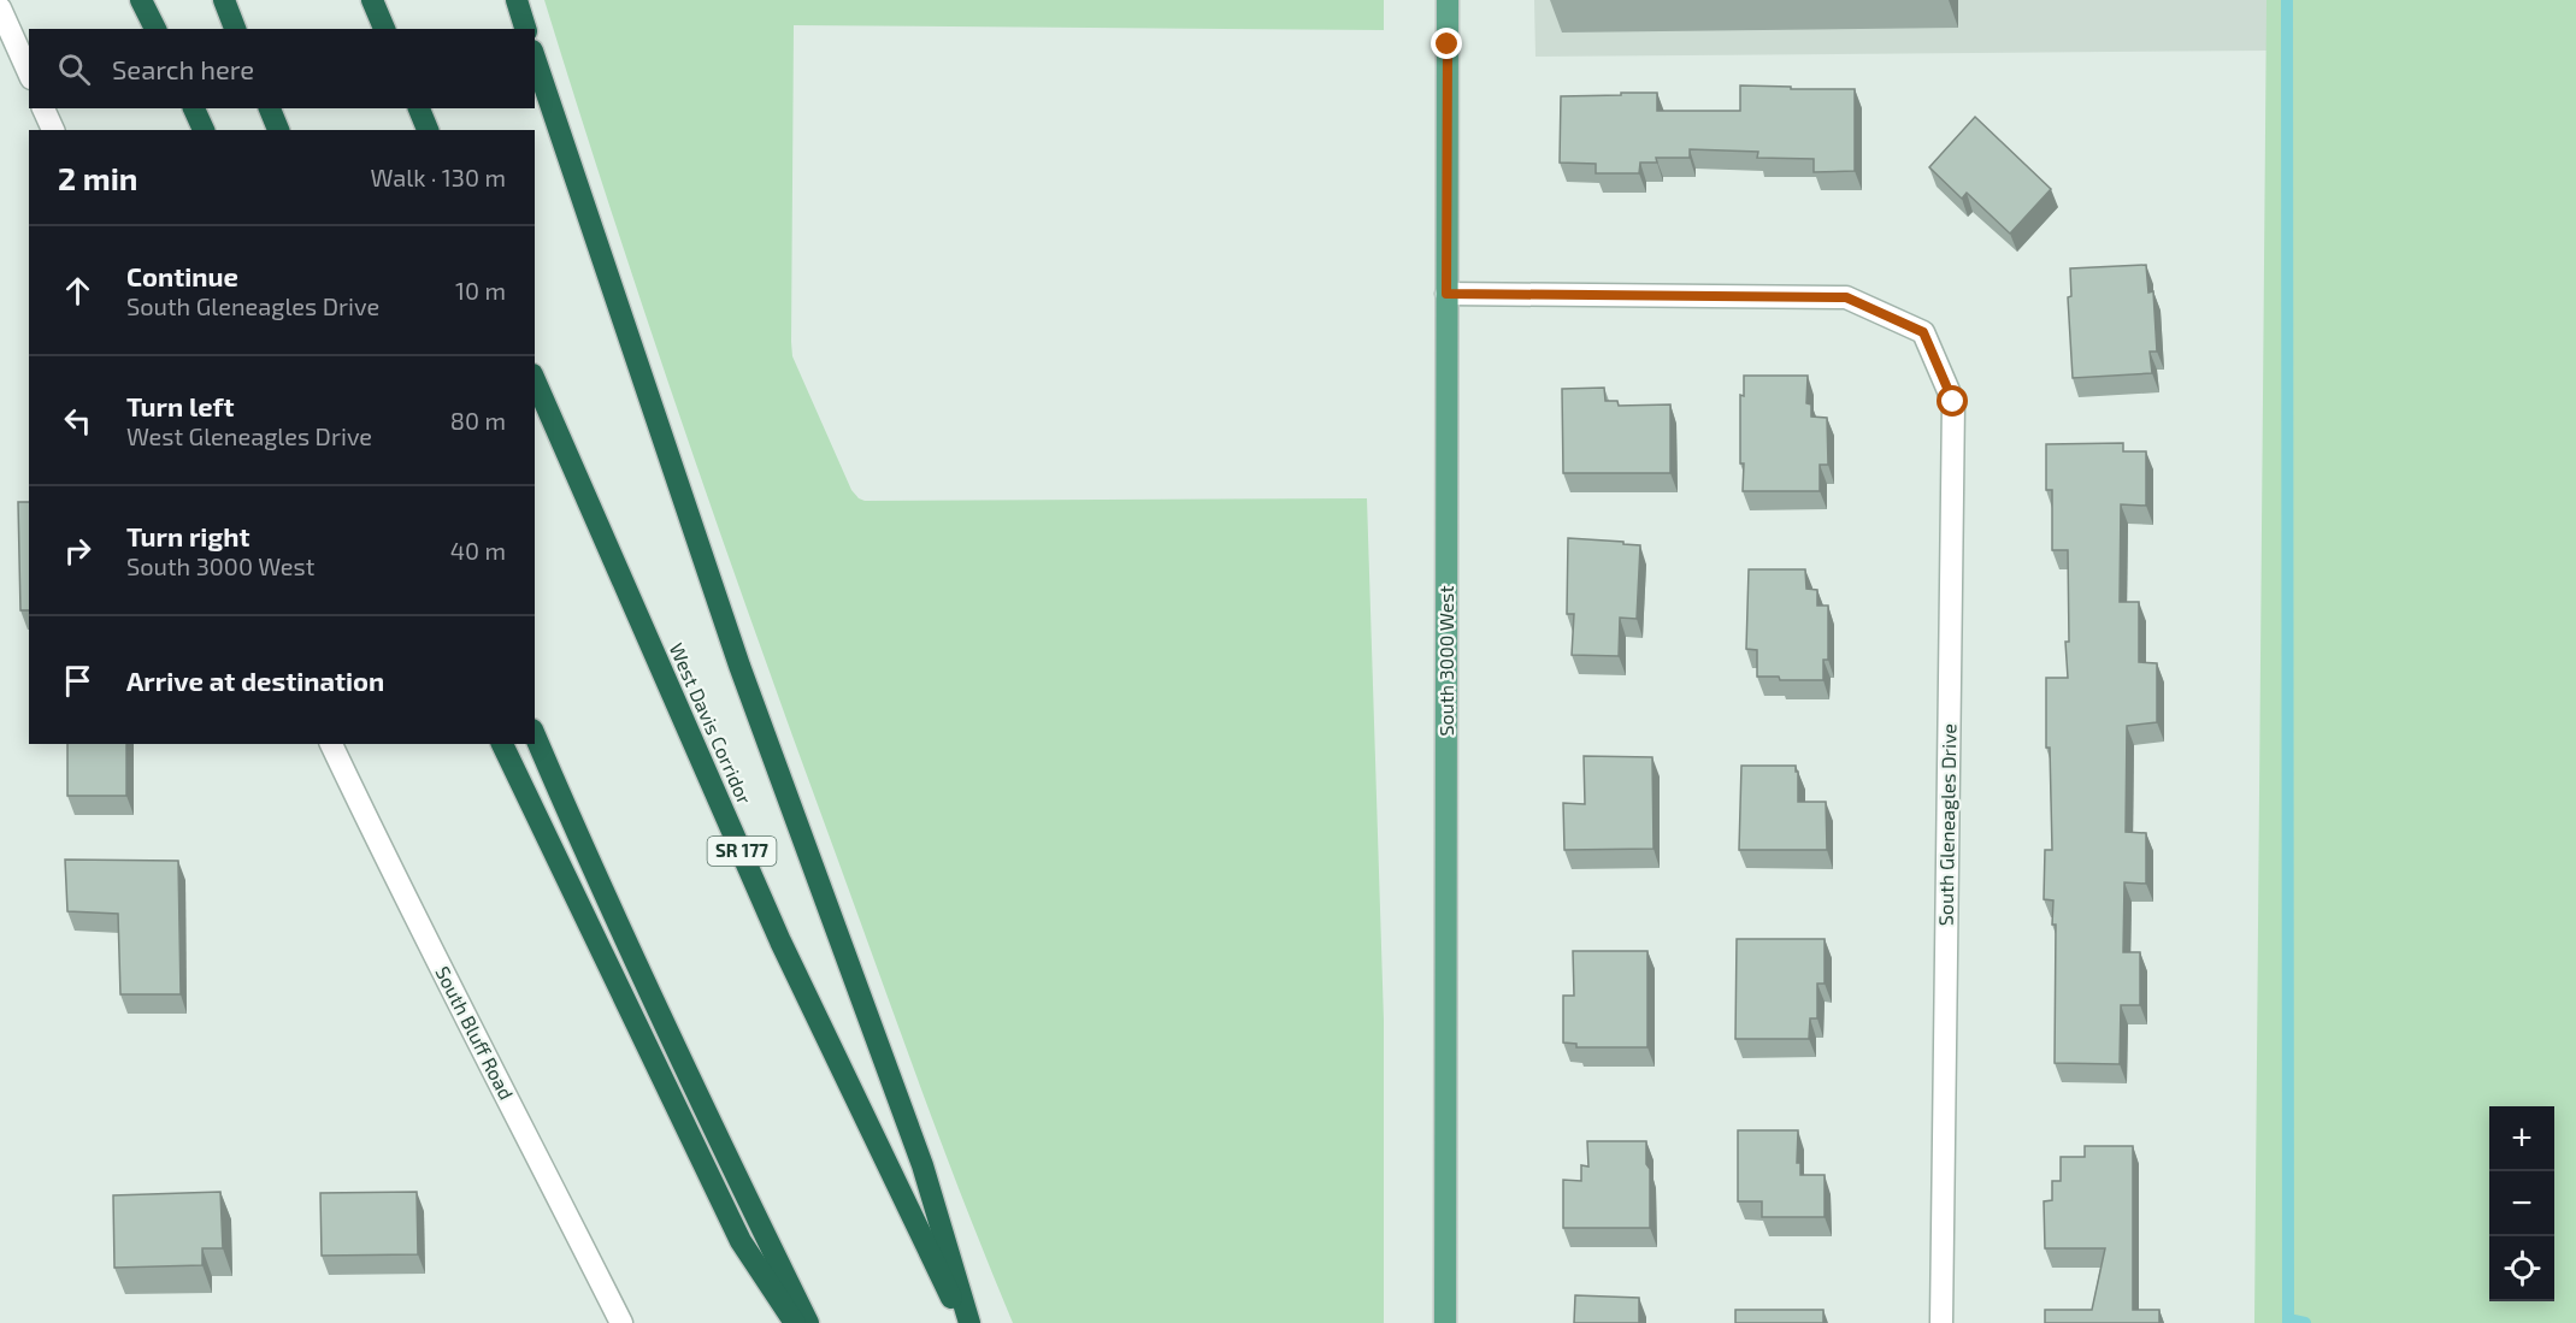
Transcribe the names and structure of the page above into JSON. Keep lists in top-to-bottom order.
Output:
{
  "streets": {
    "highway": ["West Davis Corridor", "SR 177"],
    "main road": ["South 3000 West"],
    "street": ["South Gleneagles Drive", "South Bluff Road"]
  },
  "crossings": [
    ["South 3000 West", "South Gleneagles Drive"]
  ],
  "page": {
    "search": "Search here",
    "heading": ["2 min", "Walk · 130 m"],
    "list": [
      ["Continue", "South Gleneagles Drive", "10 m"],
      ["Turn left", "West Gleneagles Drive", "80 m"],
      ["Turn right", "South 3000 West", "40 m"],
      "Arrive at destination"
    ],
    "map_buttons": ["+", "−"]
  }
}
